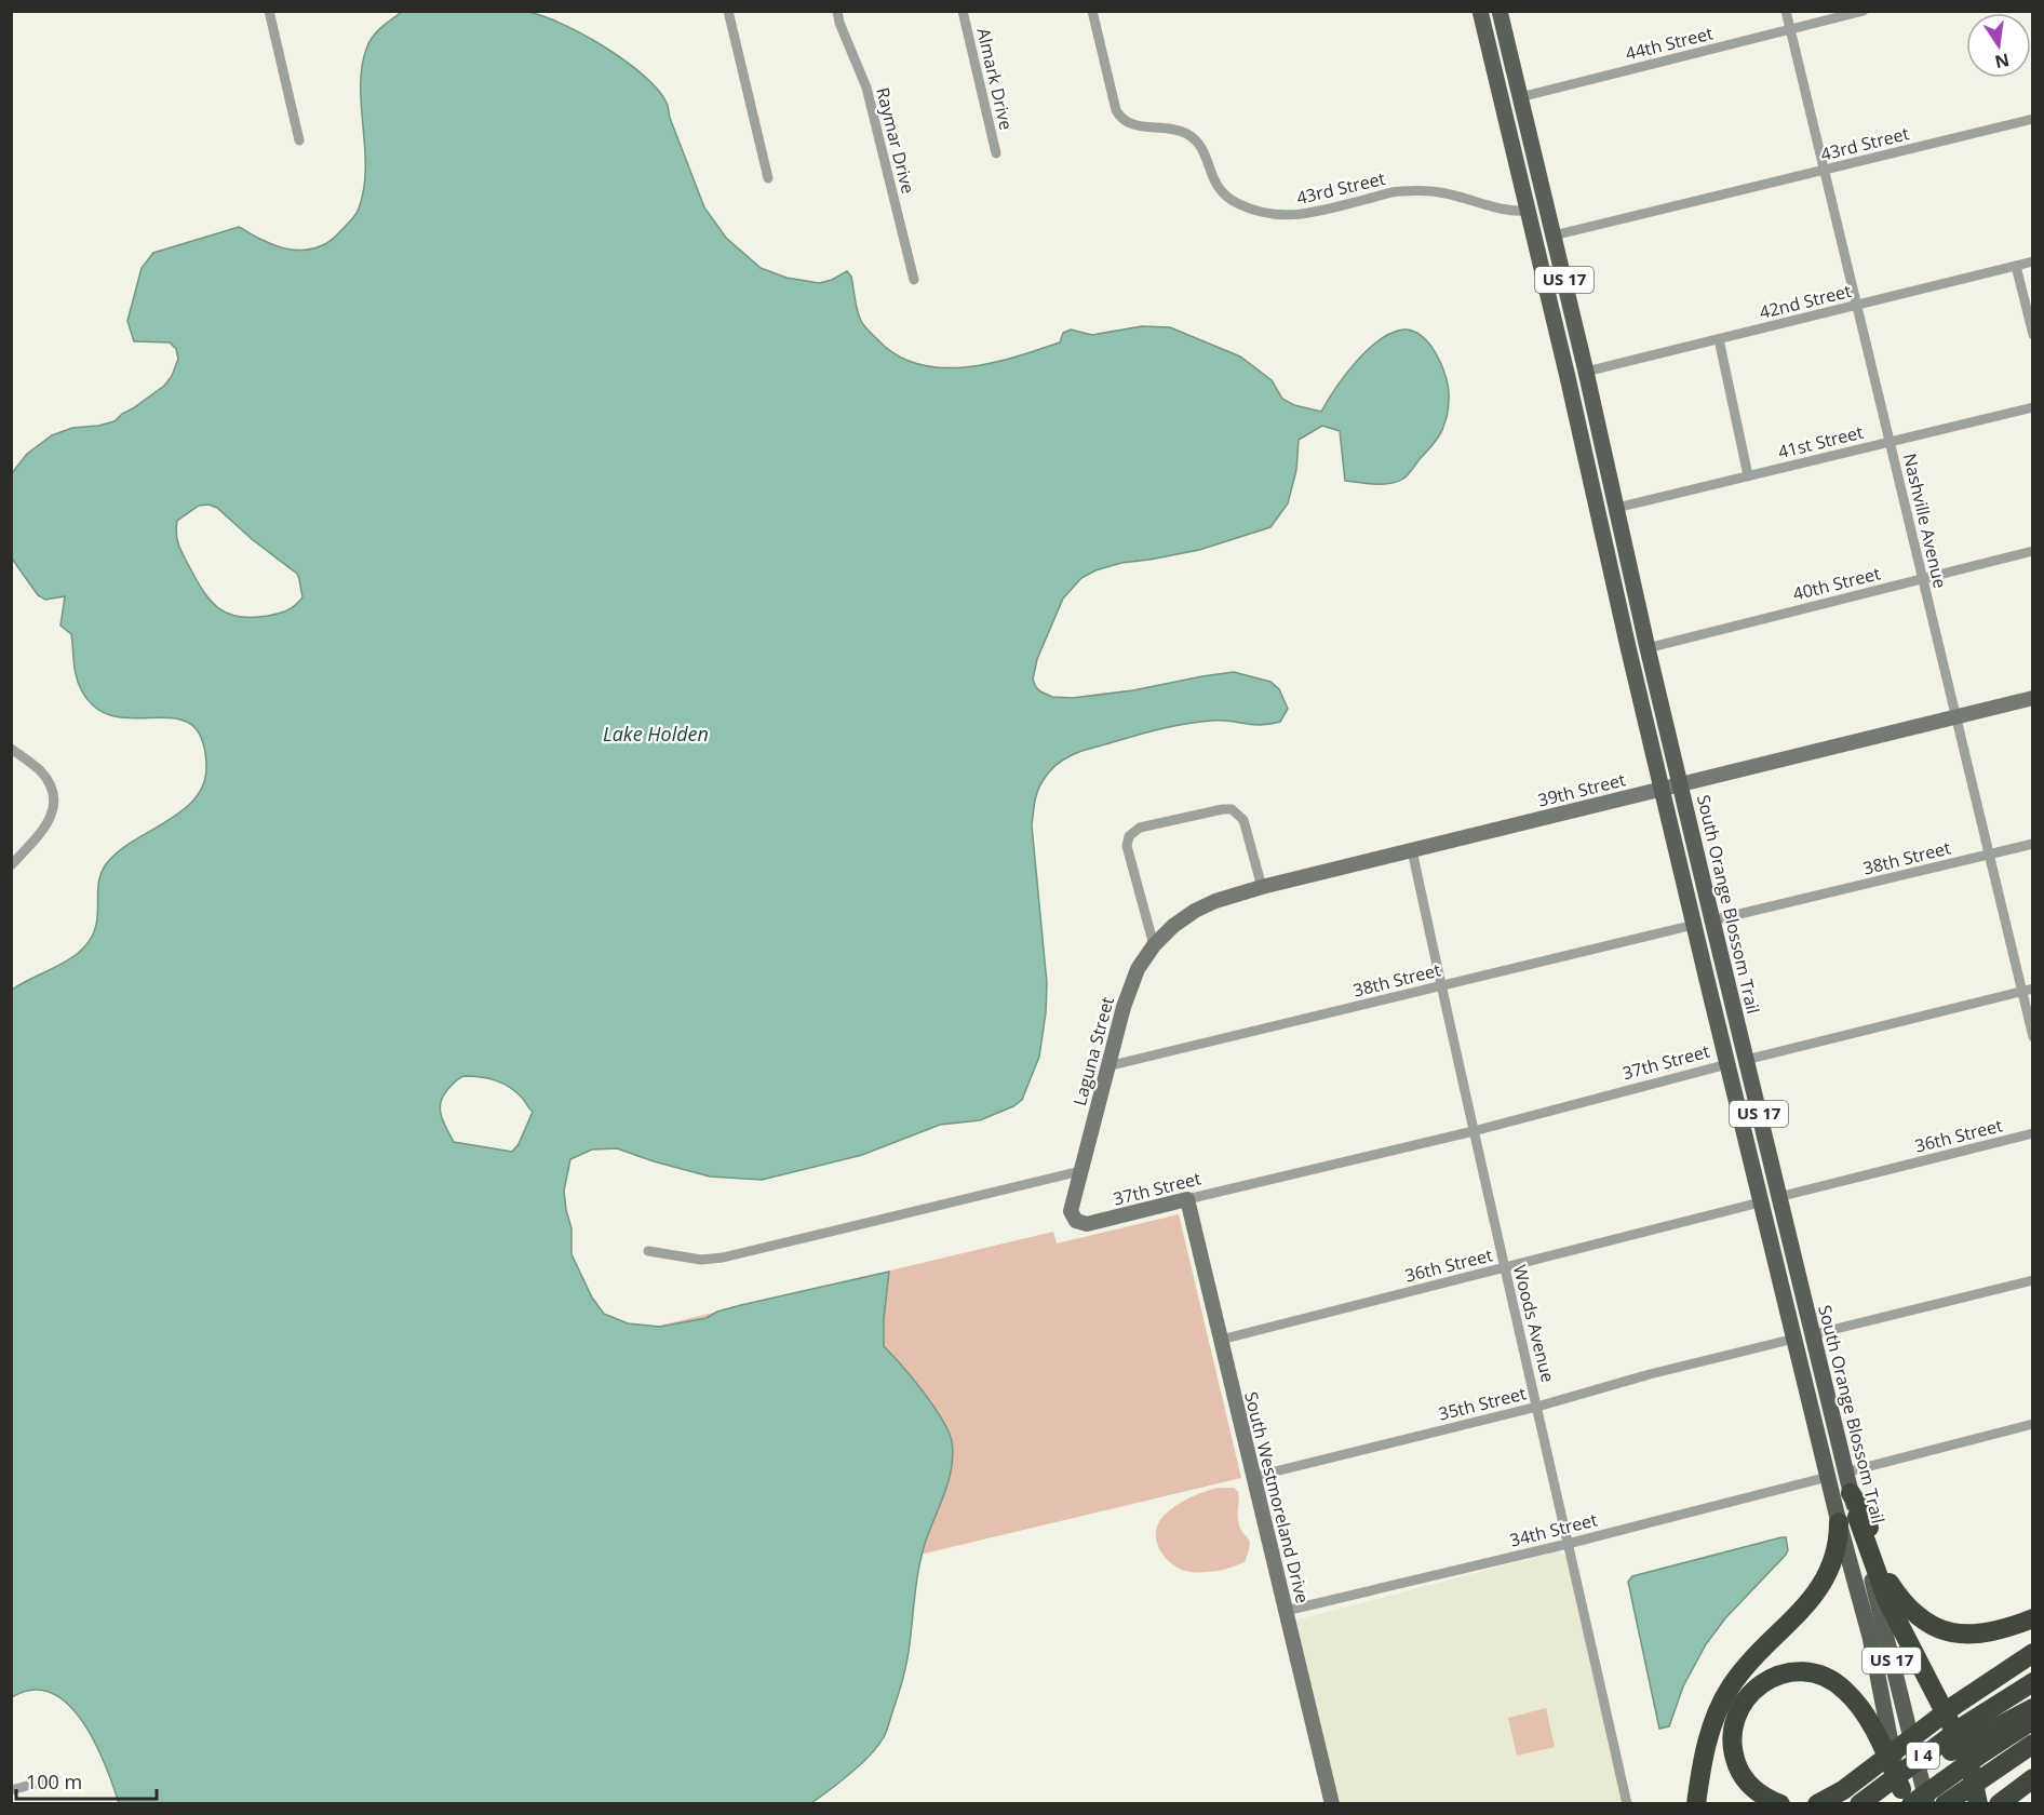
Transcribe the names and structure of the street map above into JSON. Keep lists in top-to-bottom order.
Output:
{
  "streets": {
    "highway": ["I 4"],
    "main road": ["US 17", "South Orange Blossom Trail"],
    "street": [
      "44th Street",
      "Almark Drive",
      "Raymar Drive",
      "43rd Street",
      "42nd Street",
      "41st Street",
      "Nashville Avenue",
      "40th Street",
      "39th Street",
      "38th Street",
      "Laguna Street",
      "37th Street",
      "36th Street",
      "Woods Avenue",
      "35th Street",
      "South Westmoreland Drive",
      "34th Street"
    ]
  },
  "crossings": [
    ["44th Street", "Nashville Avenue"],
    ["44th Street", "South Orange Blossom Trail"],
    ["43rd Street", "Nashville Avenue"],
    ["43rd Street", "South Orange Blossom Trail"],
    ["42nd Street", "Nashville Avenue"],
    ["42nd Street", "South Orange Blossom Trail"],
    ["41st Street", "Nashville Avenue"],
    ["41st Street", "South Orange Blossom Trail"],
    ["Nashville Avenue", "40th Street"],
    ["Nashville Avenue", "39th Street"],
    ["Nashville Avenue", "38th Street"],
    ["40th Street", "South Orange Blossom Trail"],
    ["39th Street", "South Orange Blossom Trail"],
    ["39th Street", "Laguna Street"],
    ["39th Street", "Woods Avenue"],
    ["38th Street", "South Orange Blossom Trail"],
    ["38th Street", "Laguna Street"],
    ["38th Street", "Woods Avenue"],
    ["South Orange Blossom Trail", "37th Street"],
    ["South Orange Blossom Trail", "36th Street"],
    ["South Orange Blossom Trail", "35th Street"],
    ["South Orange Blossom Trail", "34th Street"],
    ["Laguna Street", "37th Street"],
    ["37th Street", "Woods Avenue"],
    ["37th Street", "South Westmoreland Drive"],
    ["36th Street", "Woods Avenue"],
    ["36th Street", "South Westmoreland Drive"],
    ["Woods Avenue", "35th Street"],
    ["Woods Avenue", "34th Street"],
    ["35th Street", "South Westmoreland Drive"],
    ["South Westmoreland Drive", "34th Street"]
  ],
  "water": ["Lake Holden"],
  "scale_bar": "100 m",
  "north": "bottom"
}
